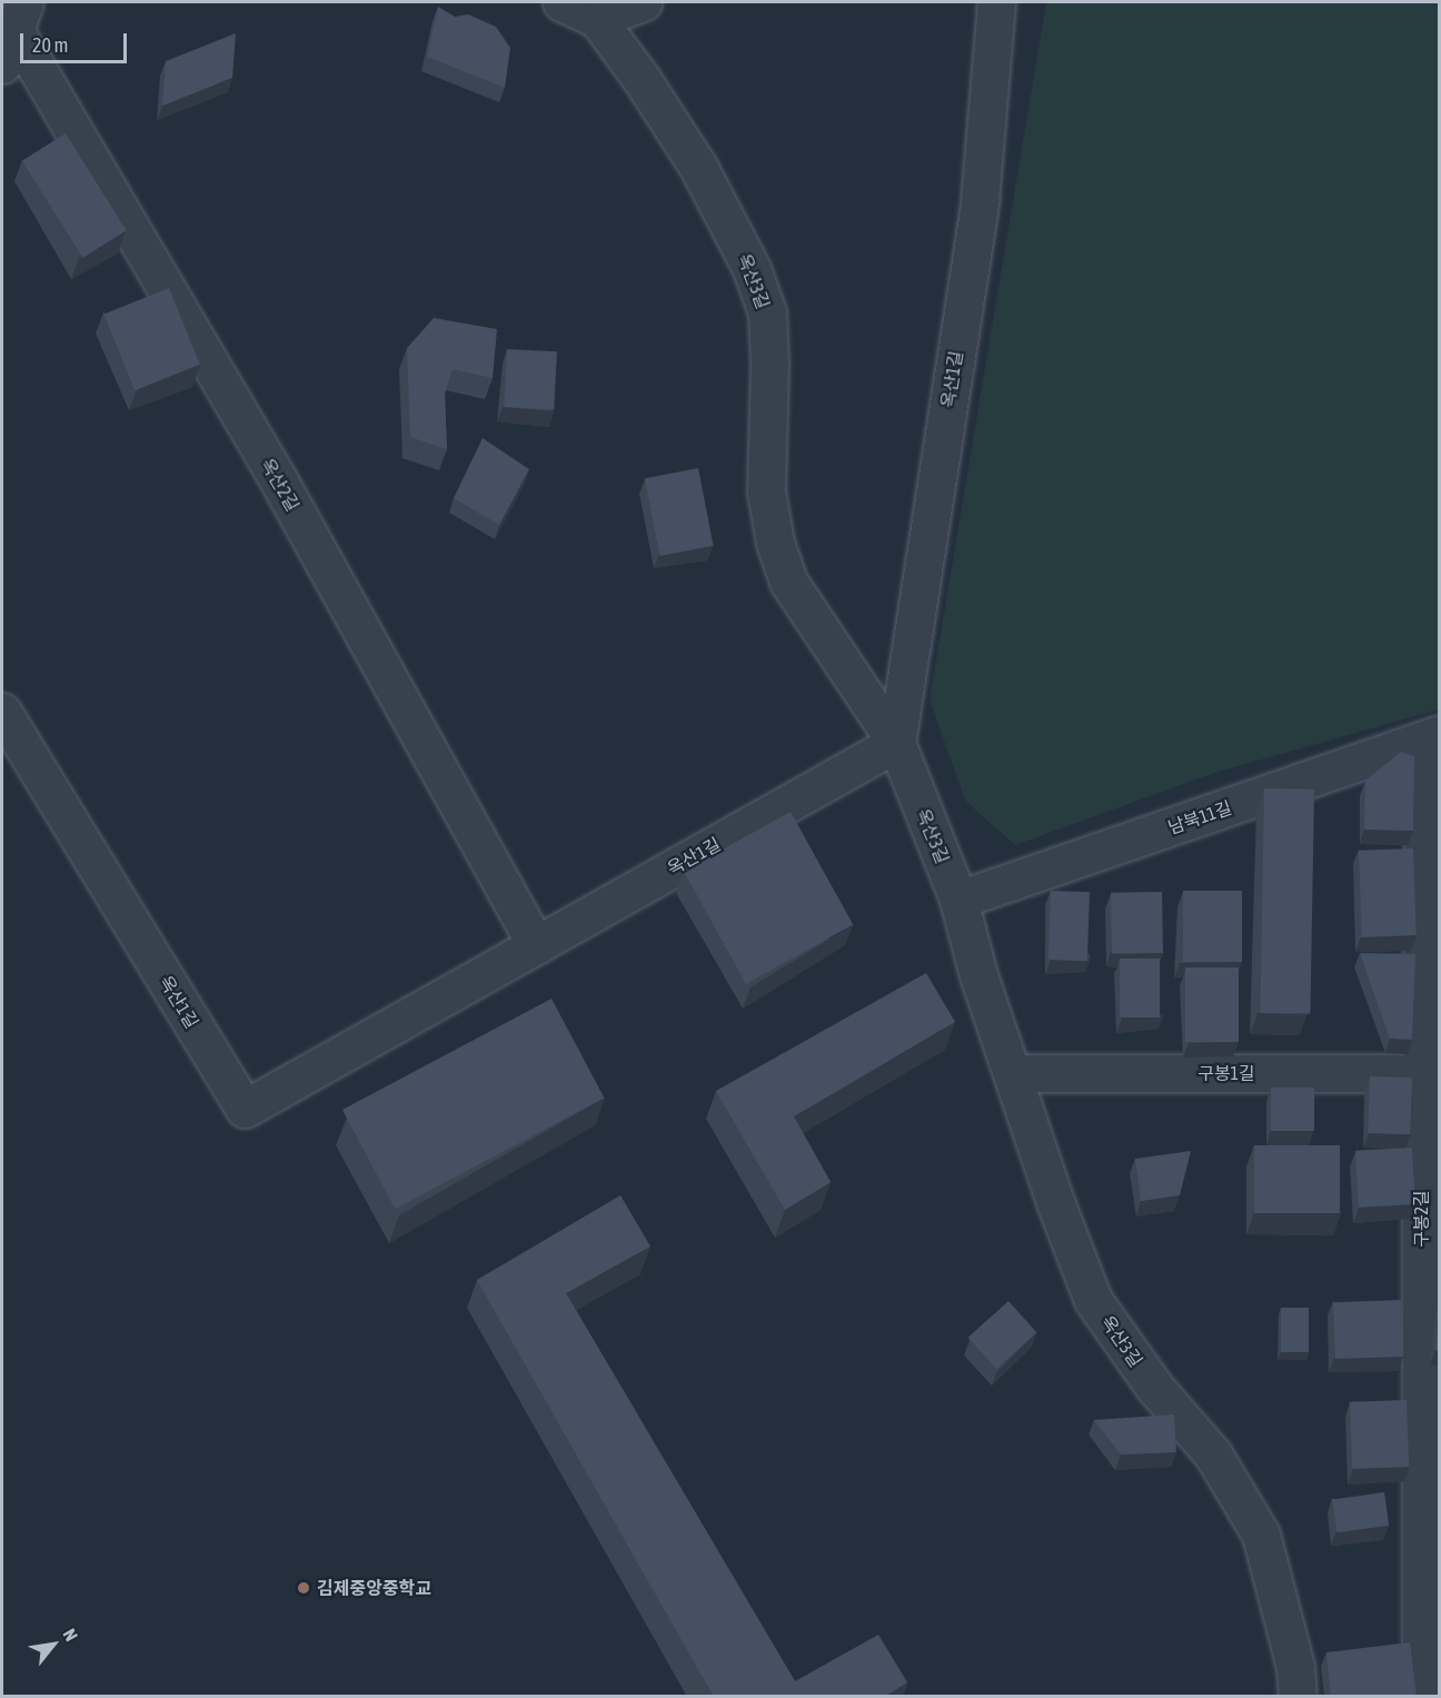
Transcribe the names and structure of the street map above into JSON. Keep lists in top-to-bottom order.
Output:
{
  "streets": {
    "street": [
      "옥산3길",
      "옥산1길",
      "옥산2길",
      "남북11길",
      "구봉1길",
      "구봉2길"
    ]
  },
  "crossings": [
    ["옥산3길", "옥산1길"],
    ["옥산3길", "남북11길"],
    ["옥산3길", "구봉1길"],
    ["옥산1길", "옥산2길"],
    ["남북11길", "구봉2길"],
    ["구봉1길", "구봉2길"]
  ],
  "places": ["김제중앙중학교"],
  "scale_bar": "20 m",
  "north": "top right"
}
